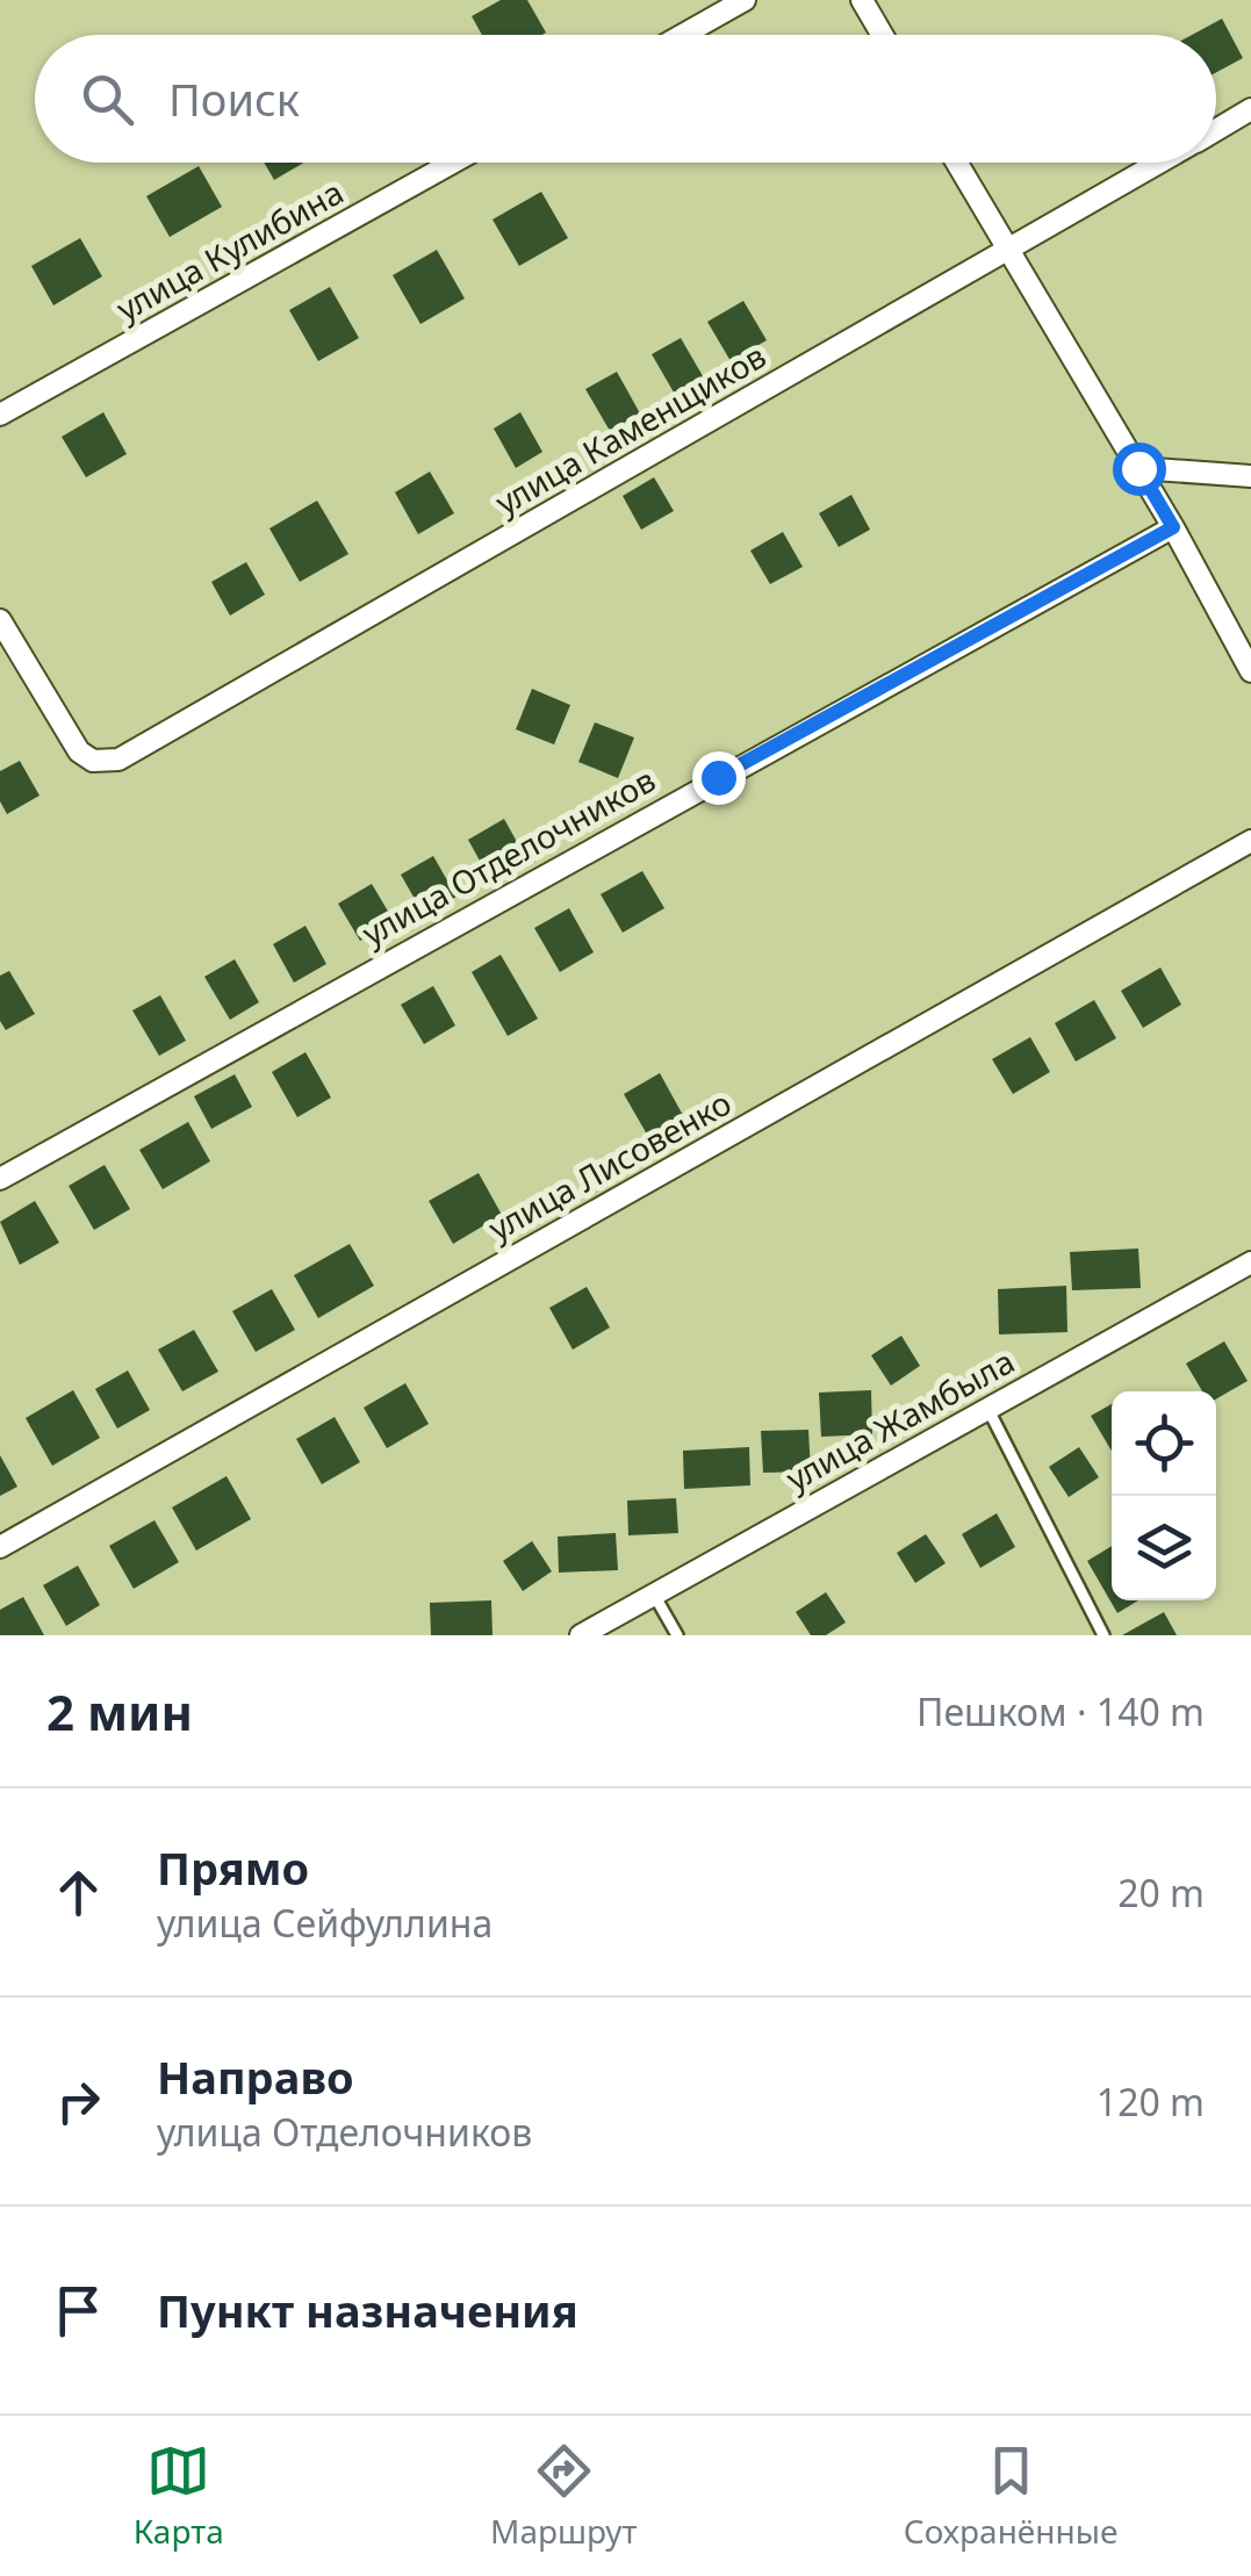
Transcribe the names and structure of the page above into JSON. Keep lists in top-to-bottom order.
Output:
{
  "streets": {
    "street": [
      "улица Кулибина",
      "улица Каменщиков",
      "улица Отделочников",
      "улица Лисовенко",
      "улица Жамбыла"
    ]
  },
  "page": {
    "search": "Поиск",
    "heading": ["2 мин", "Пешком · 140 m"],
    "list": [
      ["Прямо", "улица Сейфуллина", "20 m"],
      ["Направо", "улица Отделочников", "120 m"],
      "Пункт назначения"
    ],
    "nav": ["Карта", "Маршрут", "Сохранённые"]
  }
}
